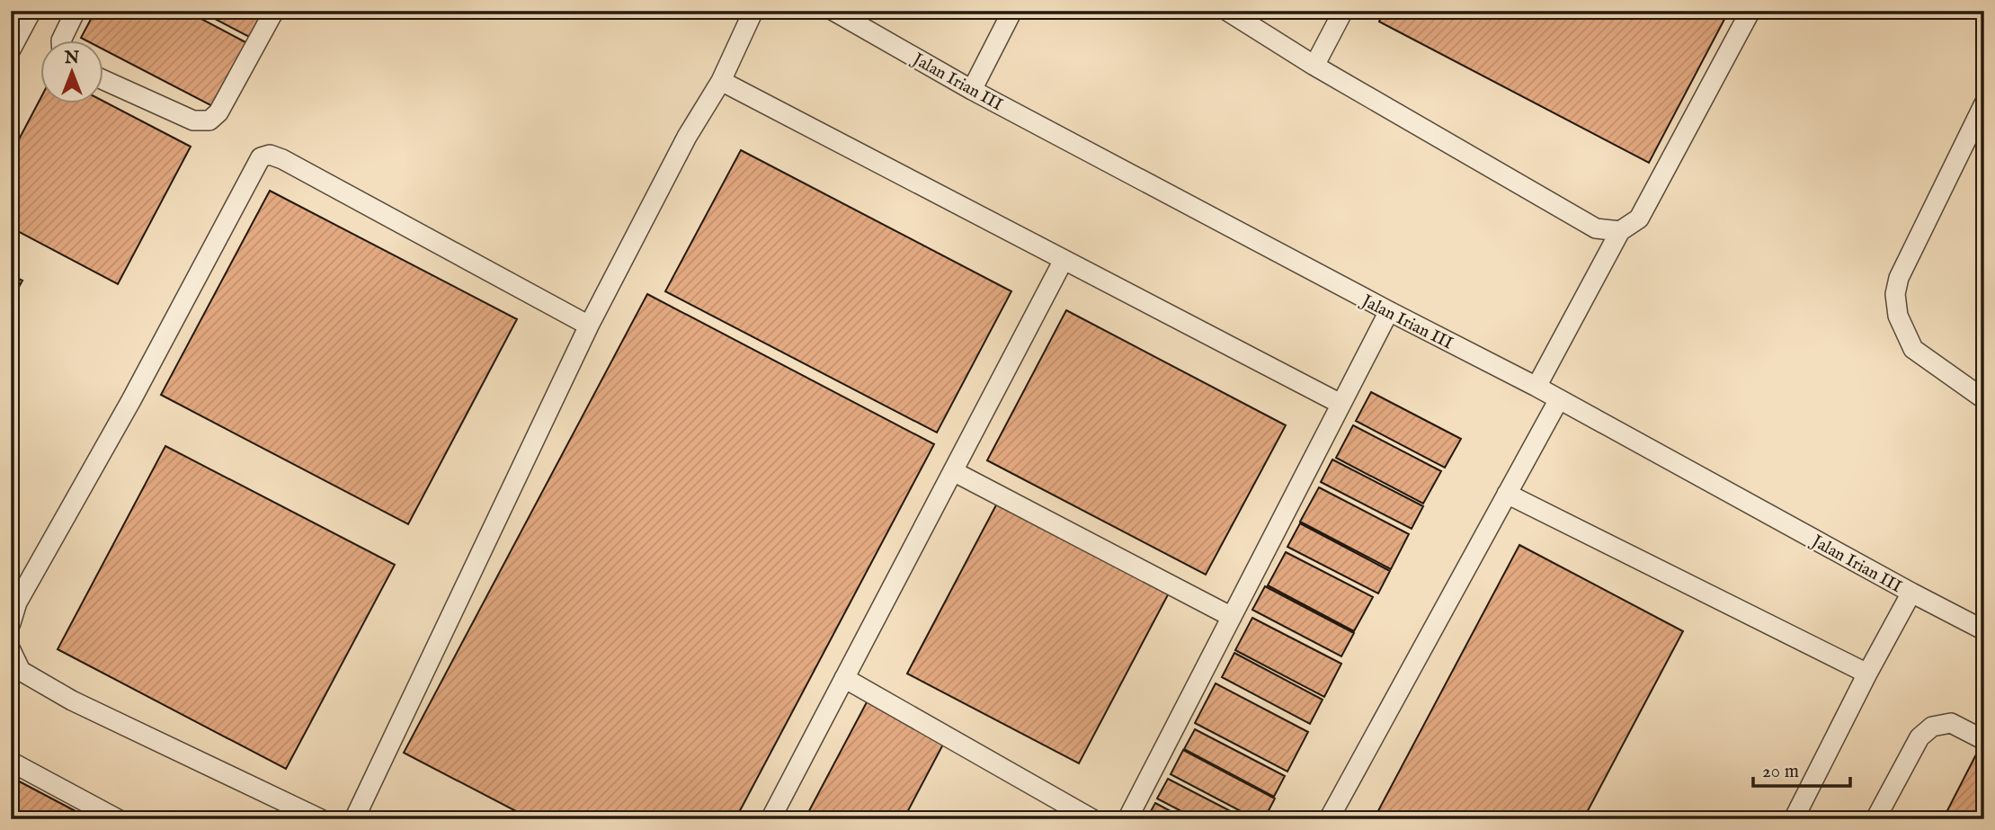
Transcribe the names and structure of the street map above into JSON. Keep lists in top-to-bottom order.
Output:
{
  "streets": {
    "lane": ["Jalan Irian III"]
  },
  "scale_bar": "20 m",
  "north": "top"
}
